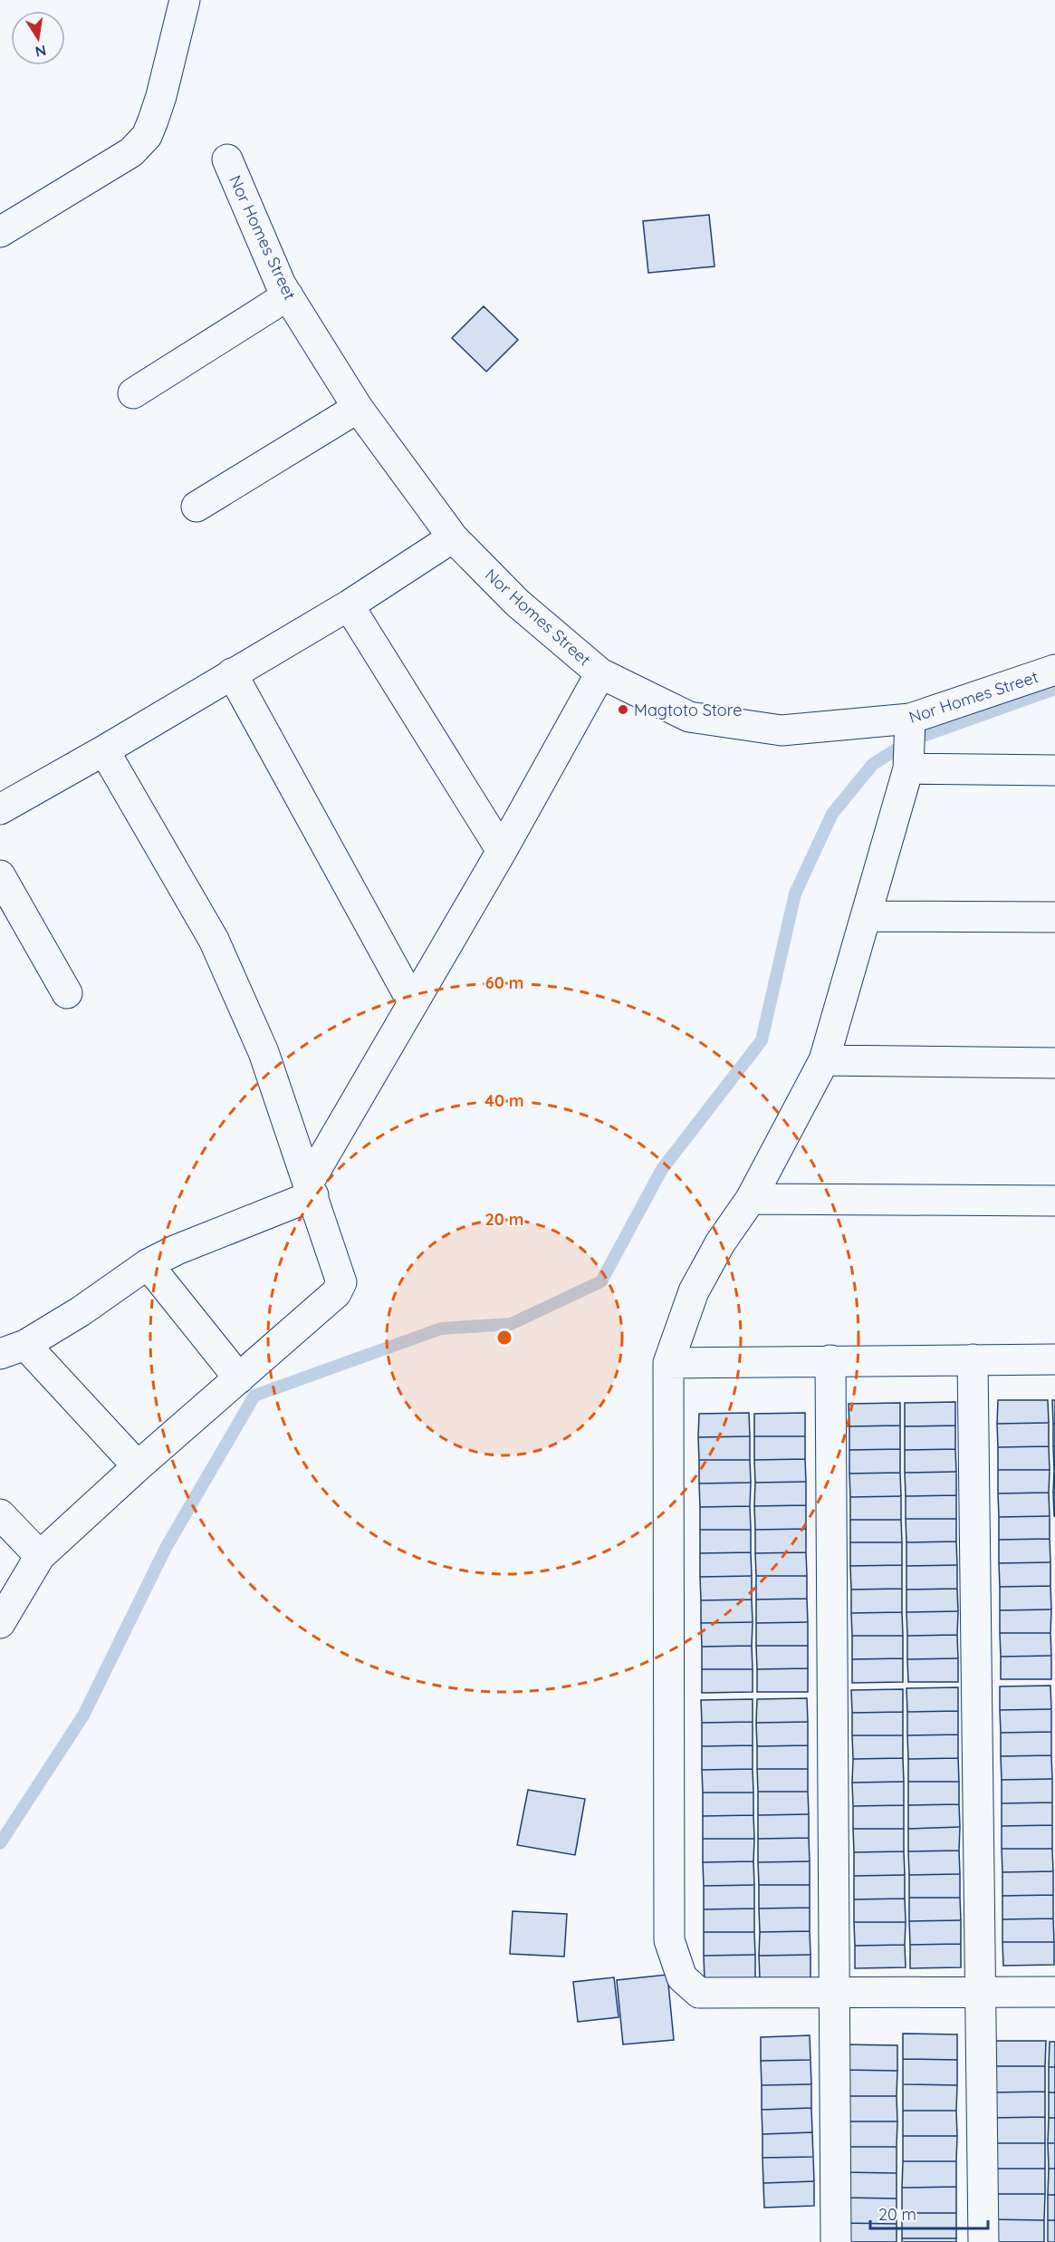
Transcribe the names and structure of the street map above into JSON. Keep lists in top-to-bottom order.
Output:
{
  "streets": {
    "street": ["Nor Homes Street"]
  },
  "places": ["Magtoto Store"],
  "scale_bar": "20 m",
  "north": "bottom",
  "rings": ["60 m", "40 m", "20 m"]
}
